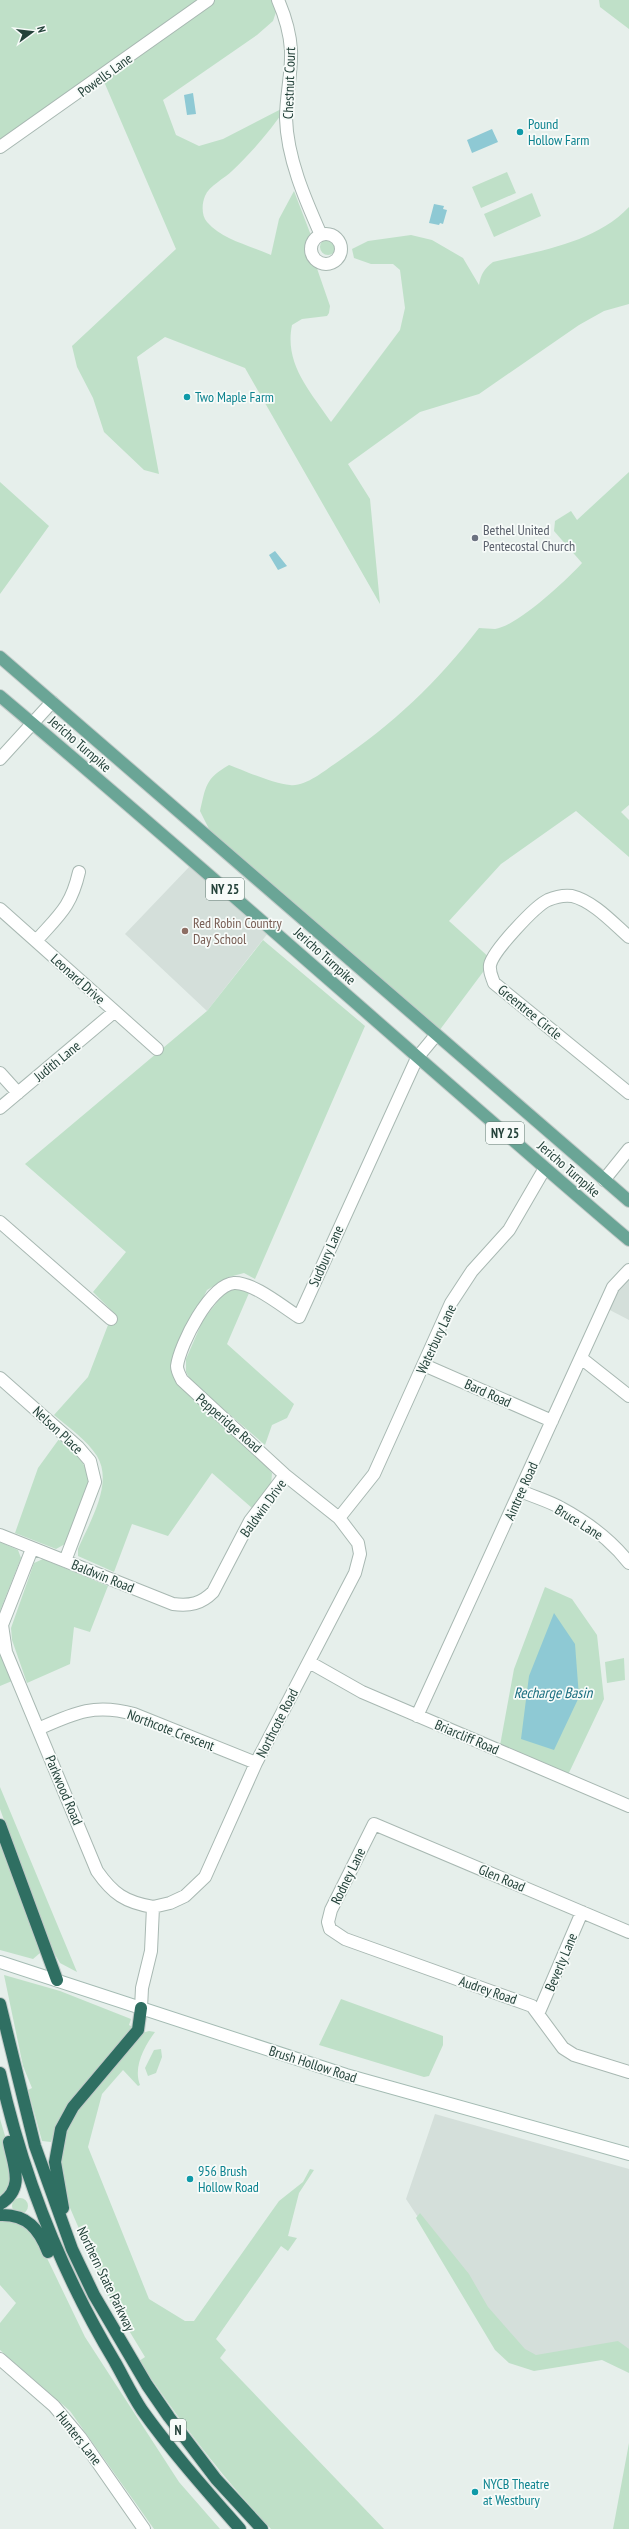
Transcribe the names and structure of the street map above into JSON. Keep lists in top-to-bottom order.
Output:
{
  "streets": {
    "highway": ["Northern State Parkway", "N"],
    "main road": ["Jericho Turnpike", "NY 25"],
    "street": [
      "Powells Lane",
      "Chestnut Court",
      "Leonard Drive",
      "Greentree Circle",
      "Judith Lane",
      "Sudbury Lane",
      "Waterbury Lane",
      "Bard Road",
      "Pepperidge Road",
      "Nelson Place",
      "Aintree Road",
      "Baldwin Drive",
      "Bruce Lane",
      "Baldwin Road",
      "Northcote Road",
      "Northcote Crescent",
      "Briarcliff Road",
      "Parkwood Road",
      "Rodney Lane",
      "Glen Road",
      "Beverly Lane",
      "Audrey Road",
      "Brush Hollow Road",
      "Hunters Lane"
    ]
  },
  "crossings": [
    ["Jericho Turnpike", "Sudbury Lane"],
    ["Jericho Turnpike", "Waterbury Lane"],
    ["Leonard Drive", "Judith Lane"],
    ["Sudbury Lane", "Pepperidge Road"],
    ["Waterbury Lane", "Bard Road"],
    ["Waterbury Lane", "Baldwin Drive"],
    ["Waterbury Lane", "Northcote Road"],
    ["Bard Road", "Aintree Road"],
    ["Pepperidge Road", "Baldwin Drive"],
    ["Nelson Place", "Baldwin Road"],
    ["Aintree Road", "Bruce Lane"],
    ["Aintree Road", "Briarcliff Road"],
    ["Baldwin Drive", "Baldwin Road"],
    ["Baldwin Drive", "Northcote Road"],
    ["Baldwin Road", "Parkwood Road"],
    ["Northcote Road", "Northcote Crescent"],
    ["Northcote Road", "Briarcliff Road"],
    ["Northcote Road", "Parkwood Road"],
    ["Northcote Crescent", "Parkwood Road"],
    ["Rodney Lane", "Glen Road"],
    ["Rodney Lane", "Audrey Road"],
    ["Glen Road", "Beverly Lane"],
    ["Beverly Lane", "Audrey Road"]
  ],
  "water": ["Recharge Basin"],
  "places": [
    "Pound Hollow Farm",
    "Two Maple Farm",
    "Bethel United Pentecostal Church",
    "Red Robin Country Day School",
    "956 Brush Hollow Road",
    "NYCB Theatre at Westbury"
  ],
  "north": "right"
}
